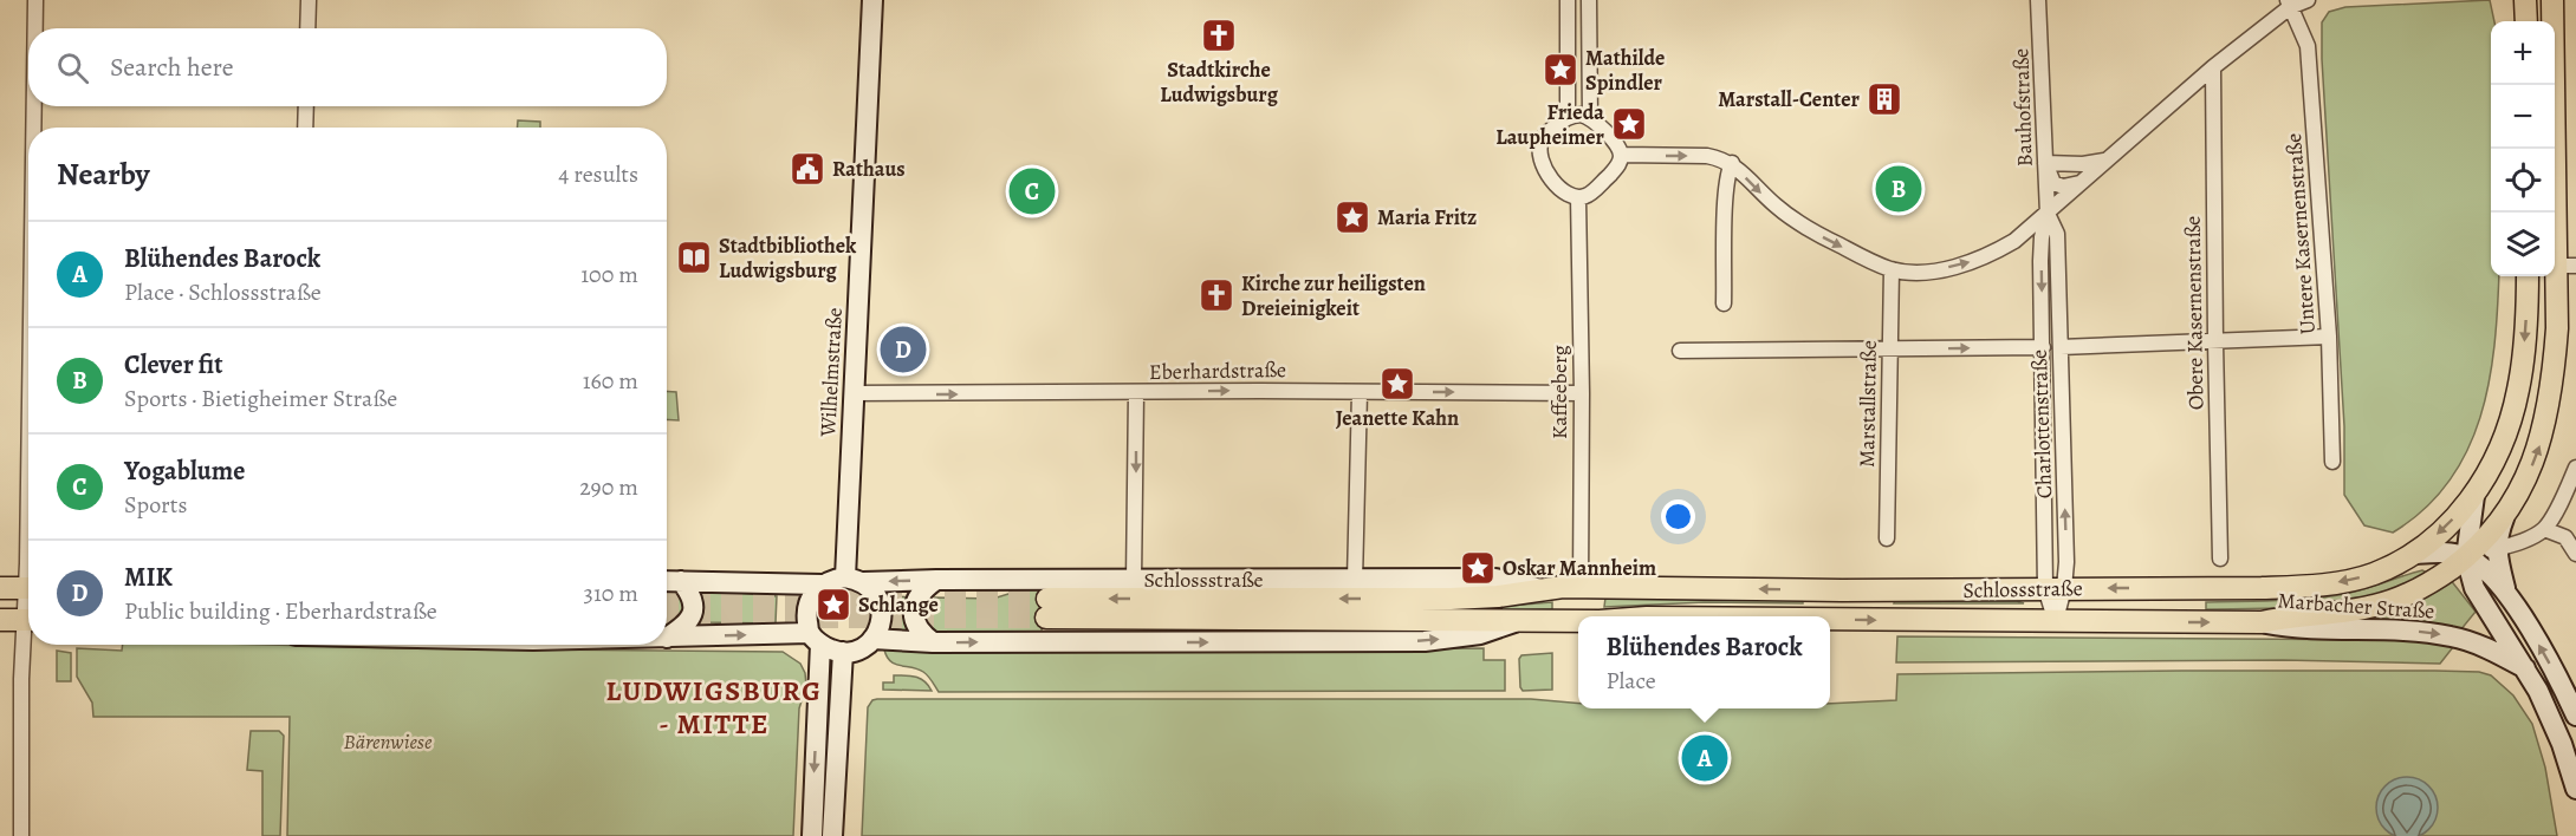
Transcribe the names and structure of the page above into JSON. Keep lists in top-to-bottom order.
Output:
{
  "streets": {
    "main road": ["Wilhelmstraße", "Schlossstraße", "Marbacher Straße"],
    "street": [
      "Bauhofstraße",
      "Untere Kasernenstraße",
      "Obere Kasernenstraße",
      "Eberhardstraße",
      "Kaffeeberg",
      "Marstallstraße",
      "Charlottenstraße"
    ]
  },
  "crossings": [
    ["Bauhofstraße", "Charlottenstraße"],
    ["Eberhardstraße", "Wilhelmstraße"],
    ["Eberhardstraße", "Kaffeeberg"],
    ["Wilhelmstraße", "Schlossstraße"],
    ["Kaffeeberg", "Schlossstraße"],
    ["Charlottenstraße", "Schlossstraße"],
    ["Schlossstraße", "Marbacher Straße"]
  ],
  "one_way": ["Eberhardstraße", "Marbacher Straße"],
  "districts": ["LUDWIGSBURG - MITTE"],
  "parks": ["Bärenwiese"],
  "places": {
    "church": ["Stadtkirche Ludwigsburg", "Kirche zur heiligsten Dreieinigkeit"],
    "place": [
      "Mathilde Spindler",
      "Frieda Laupheimer",
      "Maria Fritz",
      "Jeanette Kahn",
      "Oskar Mannheim",
      "Schlange"
    ],
    "building": ["Marstall-Center"],
    "public building": ["Rathaus"],
    "library": ["Stadtbibliothek Ludwigsburg"]
  },
  "page": {
    "map_buttons": ["+", "−"],
    "search": "Search here",
    "heading": ["Nearby", "4 results"],
    "pins": [
      "B",
      "C",
      "D",
      "A"
    ],
    "list": [
      {
        "mark": "A",
        "name": "Blühendes Barock",
        "note": "Place · Schlossstraße",
        "value": "100 m"
      },
      {
        "mark": "B",
        "name": "Clever fit",
        "note": "Sports · Bietigheimer Straße",
        "value": "160 m"
      },
      {
        "mark": "C",
        "name": "Yogablume",
        "note": "Sports",
        "value": "290 m"
      },
      {
        "mark": "D",
        "name": "MIK",
        "note": "Public building · Eberhardstraße",
        "value": "310 m"
      }
    ],
    "popup": ["Blühendes Barock", "Place"]
  }
}
